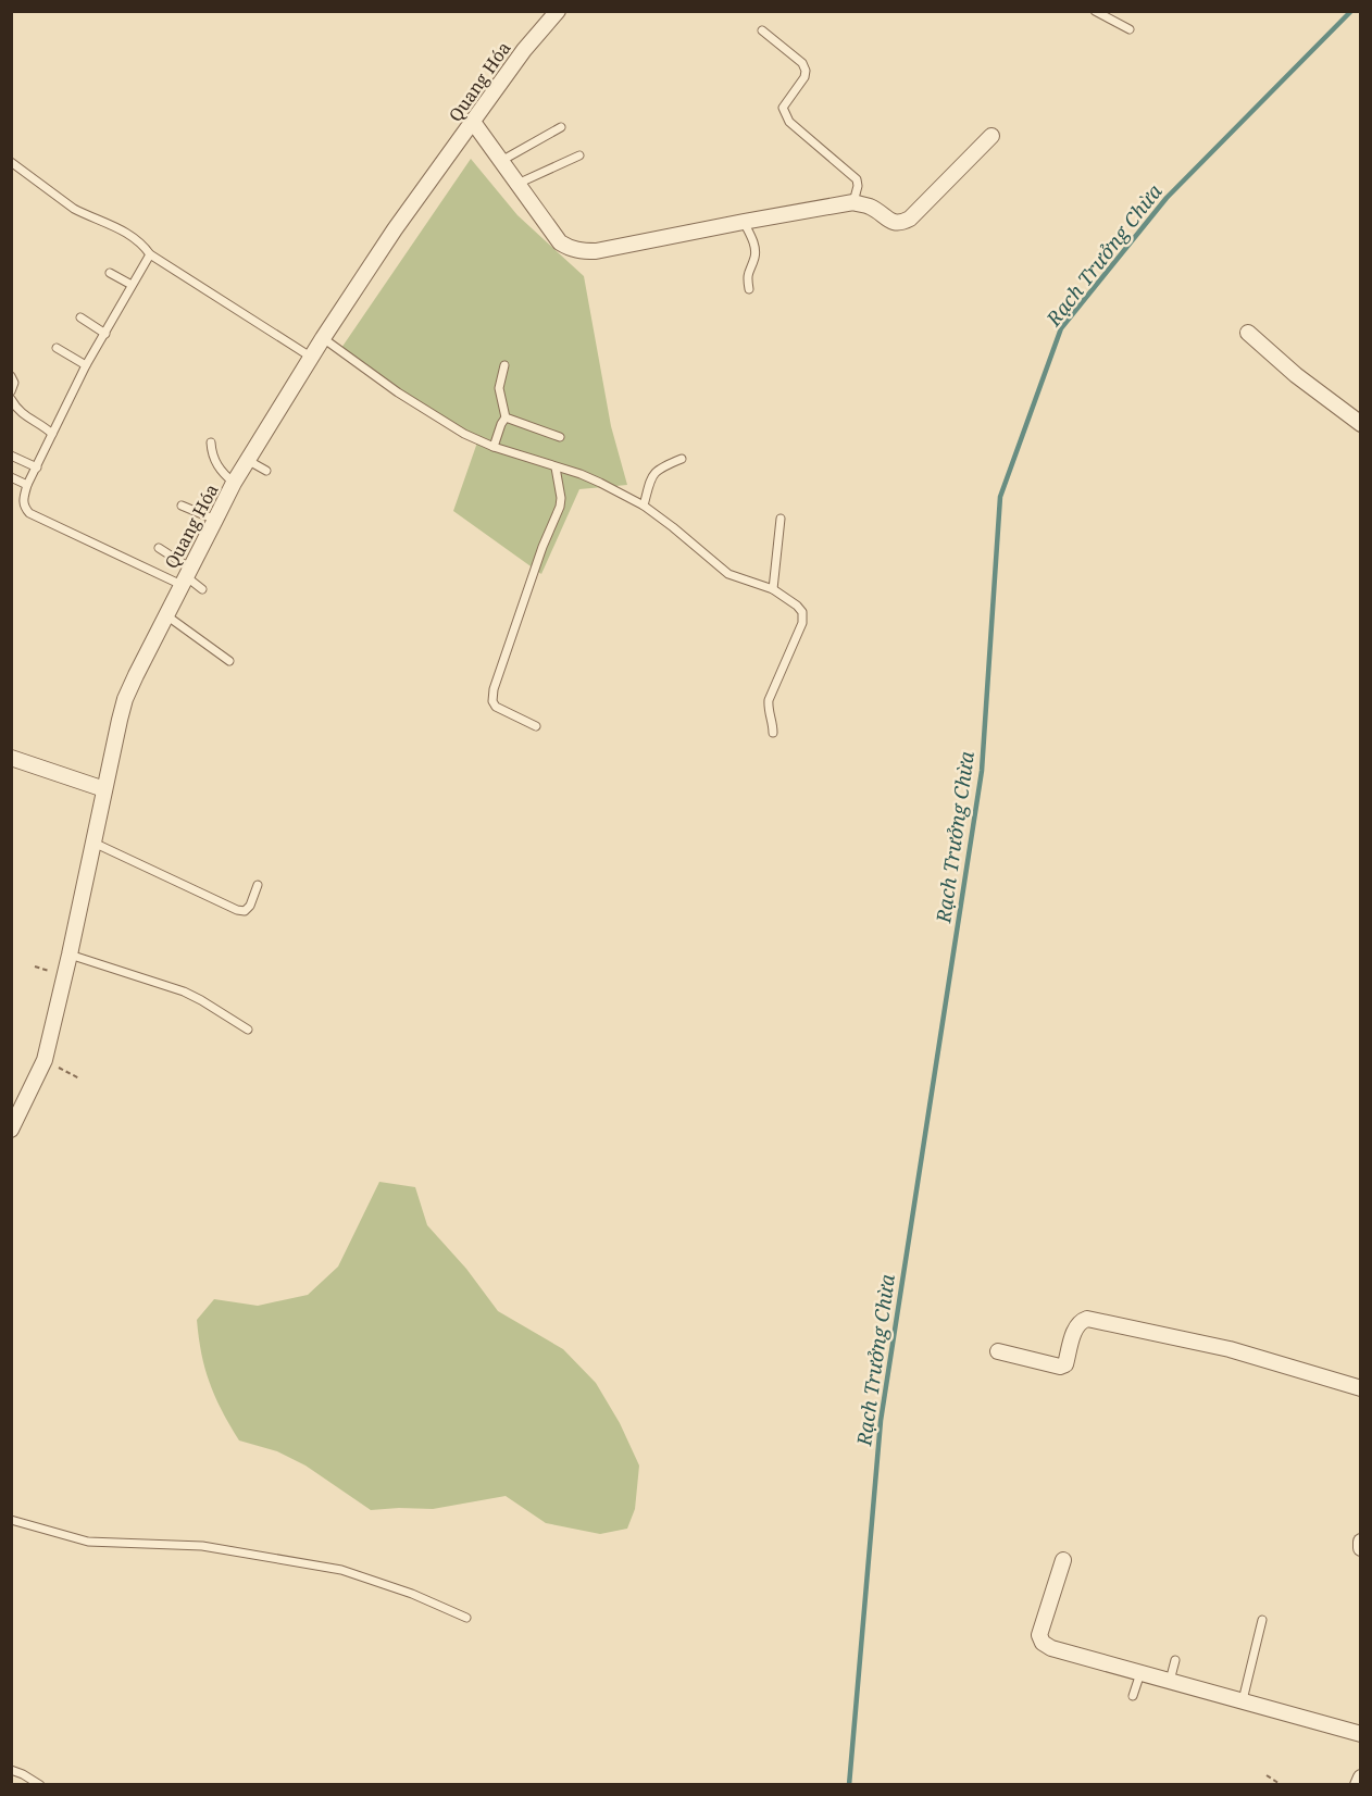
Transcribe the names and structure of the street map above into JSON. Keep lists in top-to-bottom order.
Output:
{
  "streets": {
    "street": ["Quang Hóa"]
  },
  "water": ["Rạch Trưởng Chừa"]
}
